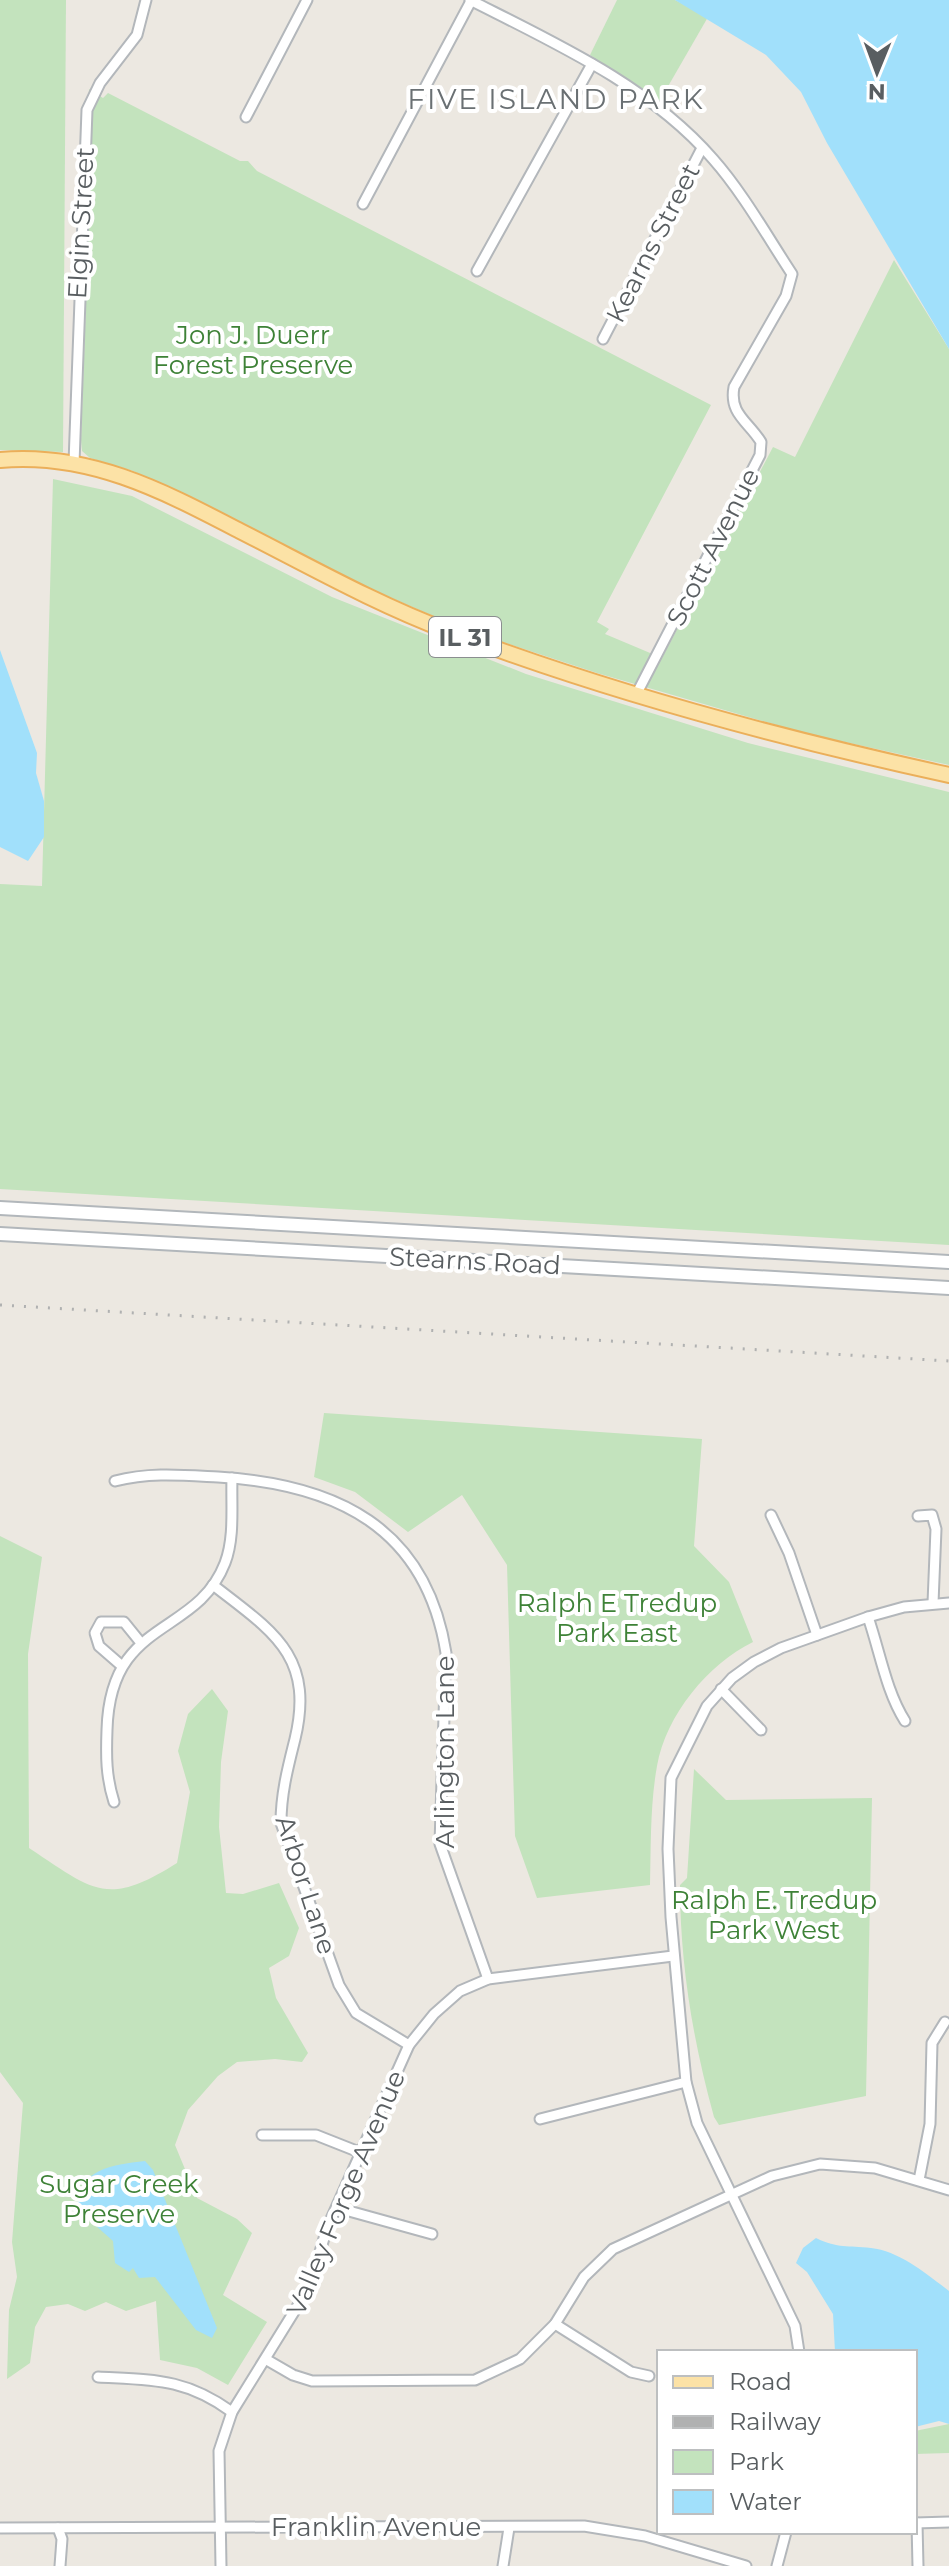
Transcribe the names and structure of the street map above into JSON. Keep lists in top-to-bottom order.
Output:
{
  "streets": {
    "main road": ["IL 31", "Stearns Road"],
    "street": [
      "Elgin Street",
      "Kearns Street",
      "Scott Avenue",
      "Arlington Lane",
      "Arbor Lane",
      "Valley Forge Avenue",
      "Franklin Avenue"
    ]
  },
  "crossings": [
    ["Elgin Street", "IL 31"],
    ["Kearns Street", "Scott Avenue"],
    ["Scott Avenue", "IL 31"],
    ["Arlington Lane", "Valley Forge Avenue"],
    ["Arbor Lane", "Valley Forge Avenue"],
    ["Valley Forge Avenue", "Franklin Avenue"]
  ],
  "districts": ["FIVE ISLAND PARK"],
  "parks": [
    "Jon J. Duerr Forest Preserve",
    "Ralph E Tredup Park East",
    "Ralph E. Tredup Park West",
    "Sugar Creek Preserve"
  ],
  "legend": [
    "Road",
    "Railway",
    "Park",
    "Water"
  ],
  "north": "bottom"
}
